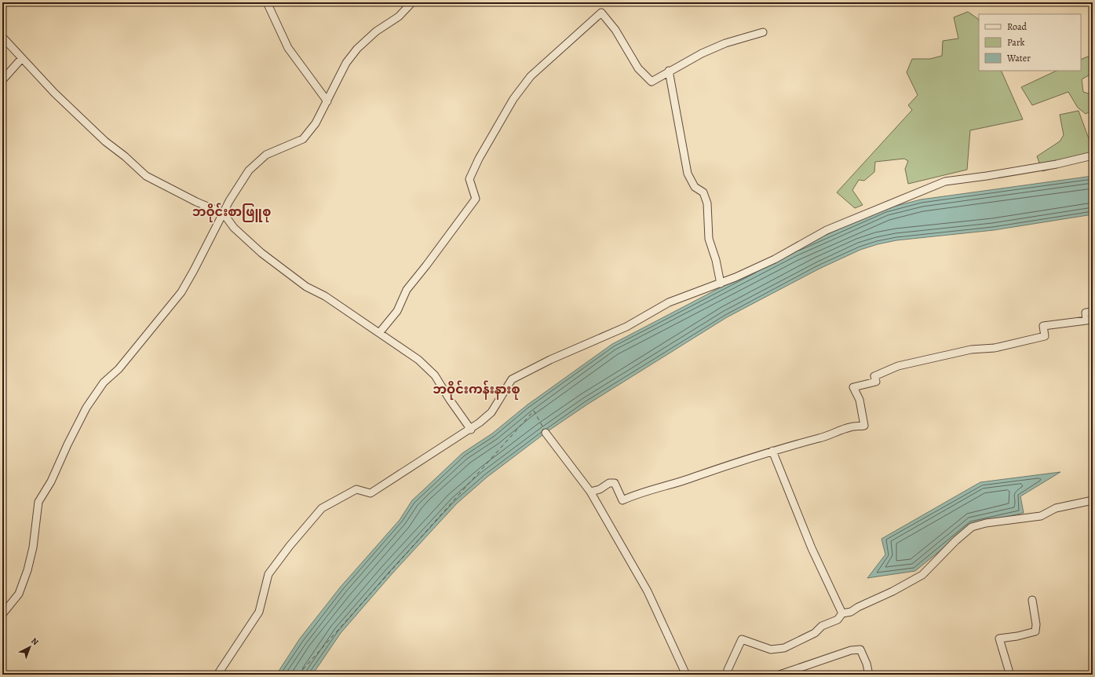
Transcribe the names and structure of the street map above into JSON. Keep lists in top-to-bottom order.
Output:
{
  "districts": ["ဘဝိုင်းစာဖြူစု", "ဘဝိုင်းကန်းနားစု"],
  "legend": ["Road", "Park", "Water"],
  "north": "top right"
}
